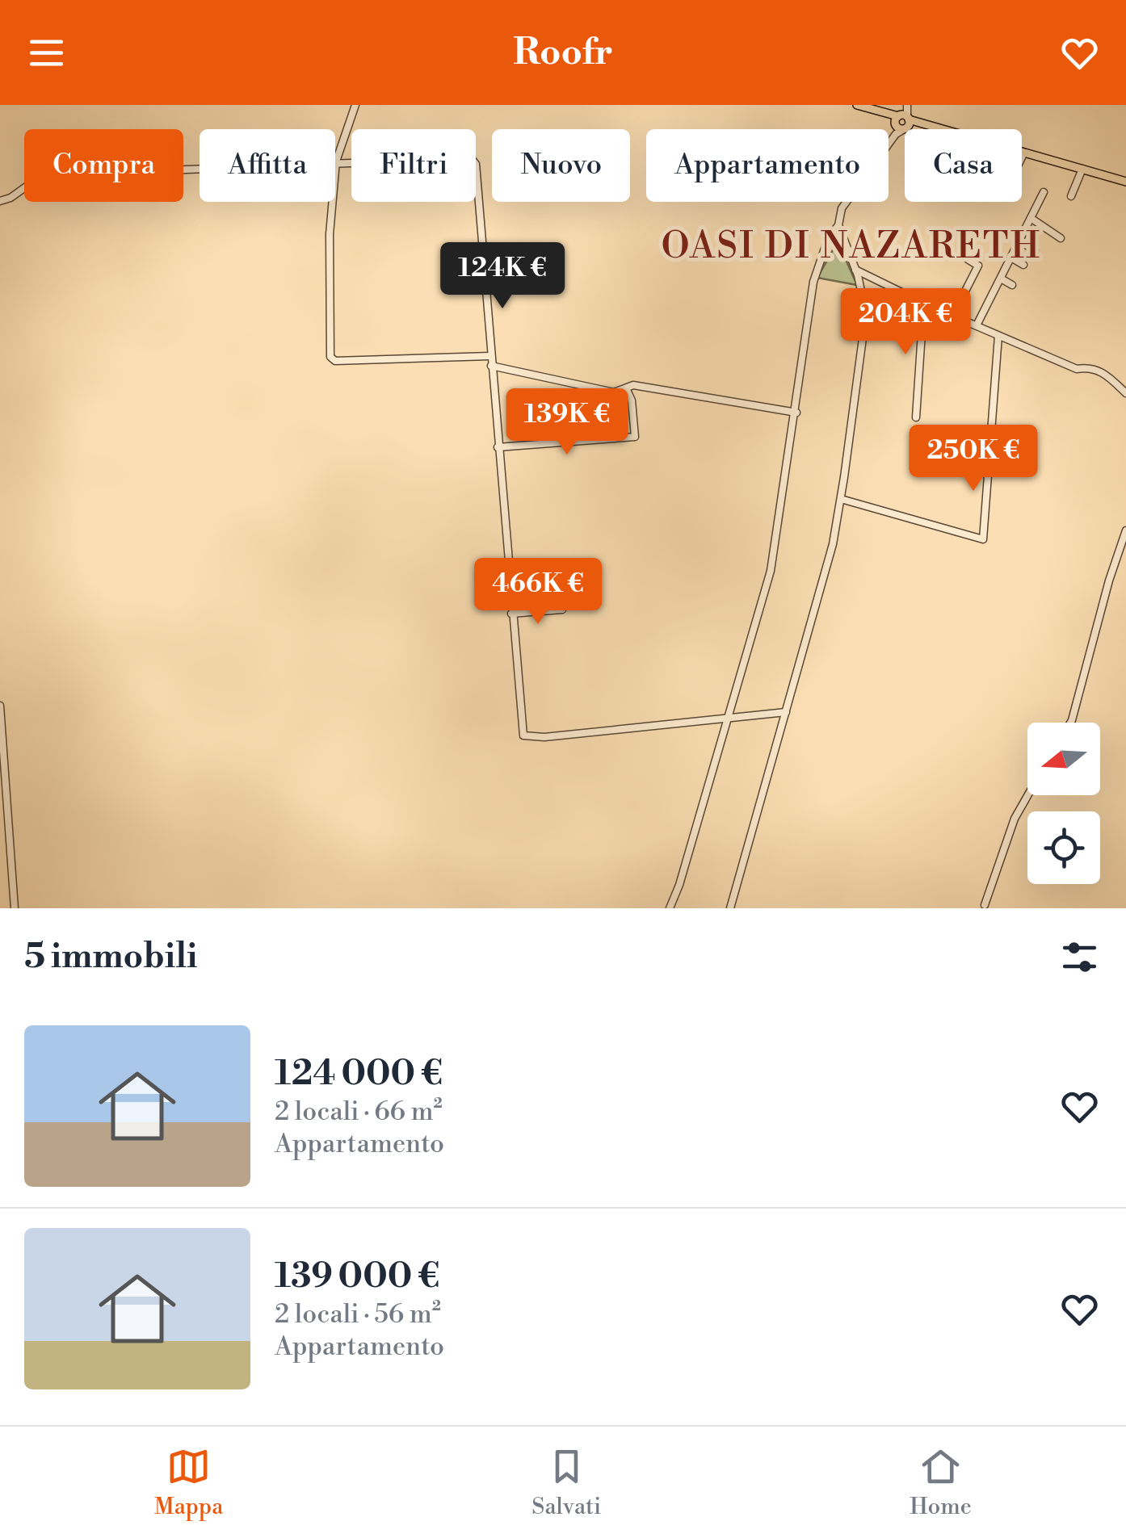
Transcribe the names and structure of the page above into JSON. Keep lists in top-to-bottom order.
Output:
{
  "districts": ["OASI DI NAZARETH"],
  "north": "left",
  "page": {
    "header": "Roofr",
    "chip": [
      "Compra",
      "Affitta",
      "Filtri",
      "Nuovo",
      "Appartamento",
      "Casa"
    ],
    "price": [
      "124K €",
      "204K €",
      "139K €",
      "250K €",
      "466K €"
    ],
    "heading": "5 immobili",
    "list": [
      {
        "name": "124 000 €",
        "note": "2 locali · 66 m² · Appartamento"
      },
      {
        "name": "139 000 €",
        "note": "2 locali · 56 m² · Appartamento"
      }
    ],
    "tabs": ["Mappa", "Salvati", "Home"]
  }
}
